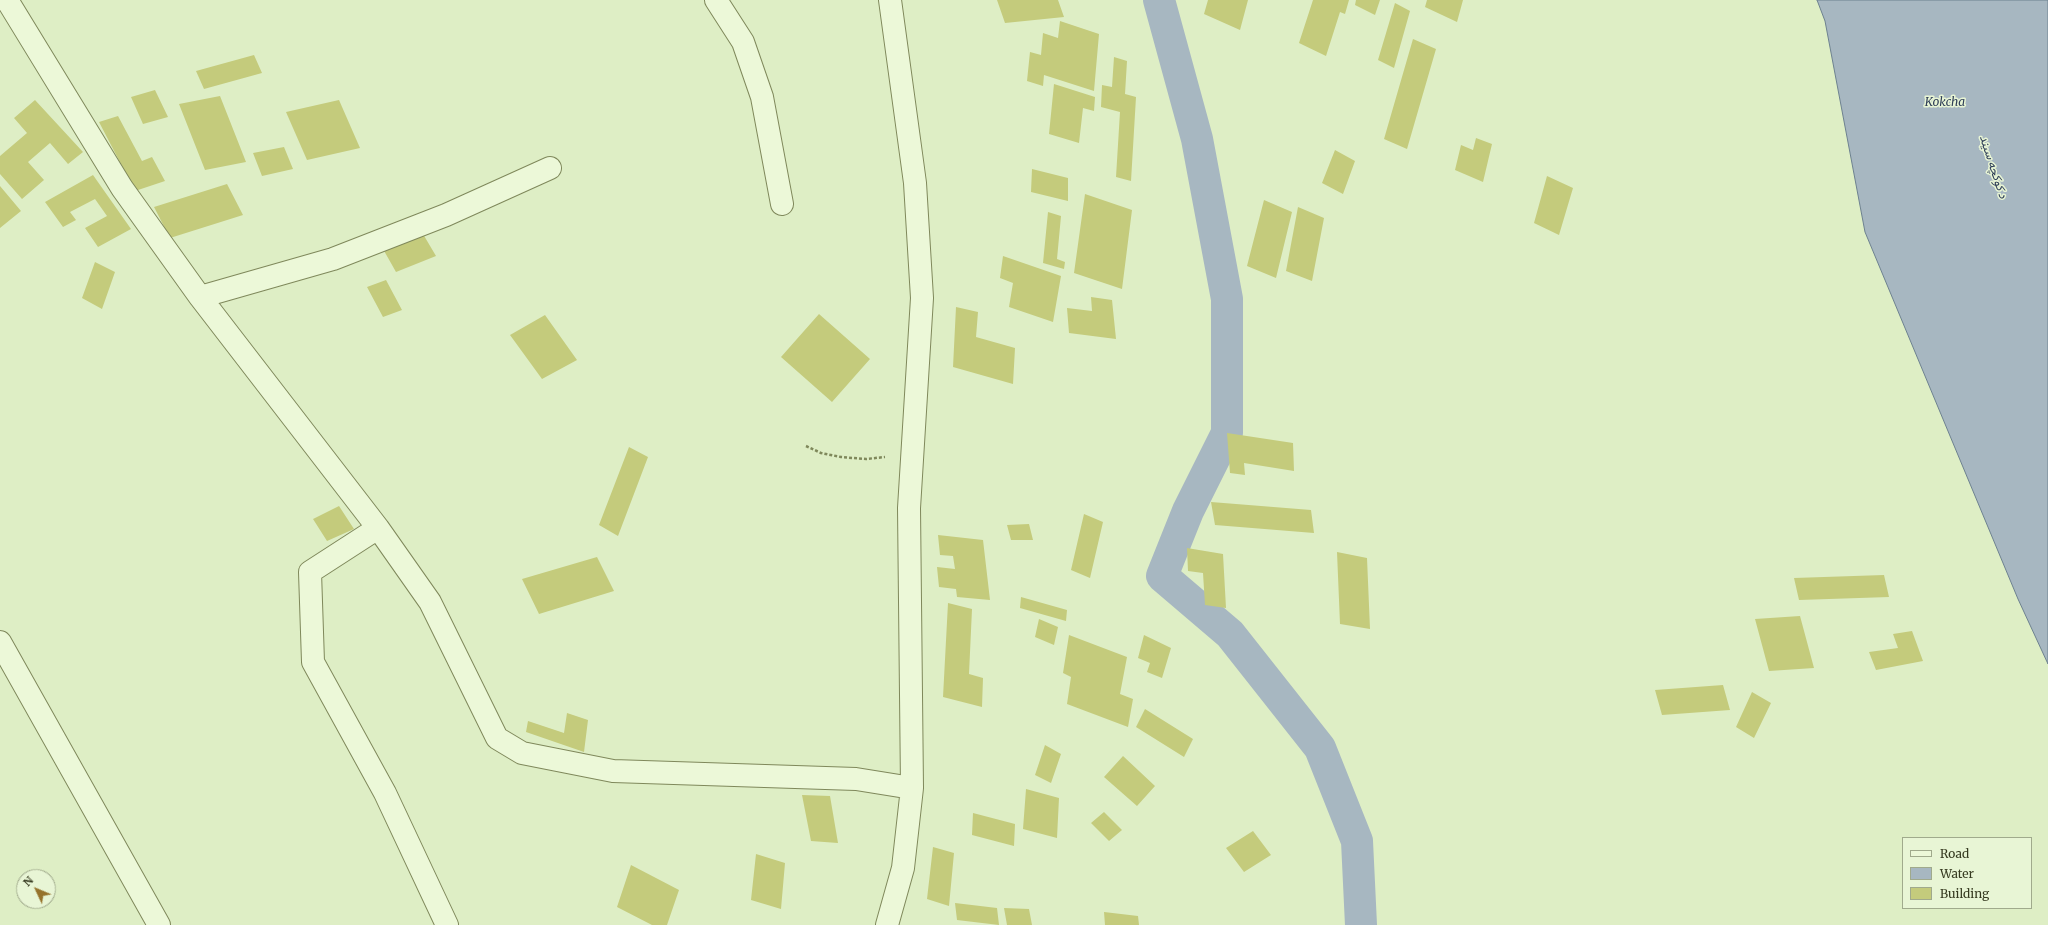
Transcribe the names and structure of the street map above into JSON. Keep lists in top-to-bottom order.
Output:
{
  "water": ["Kokcha", "د کوکچه سیند"],
  "legend": ["Road", "Water", "Building"],
  "north": "top left"
}
